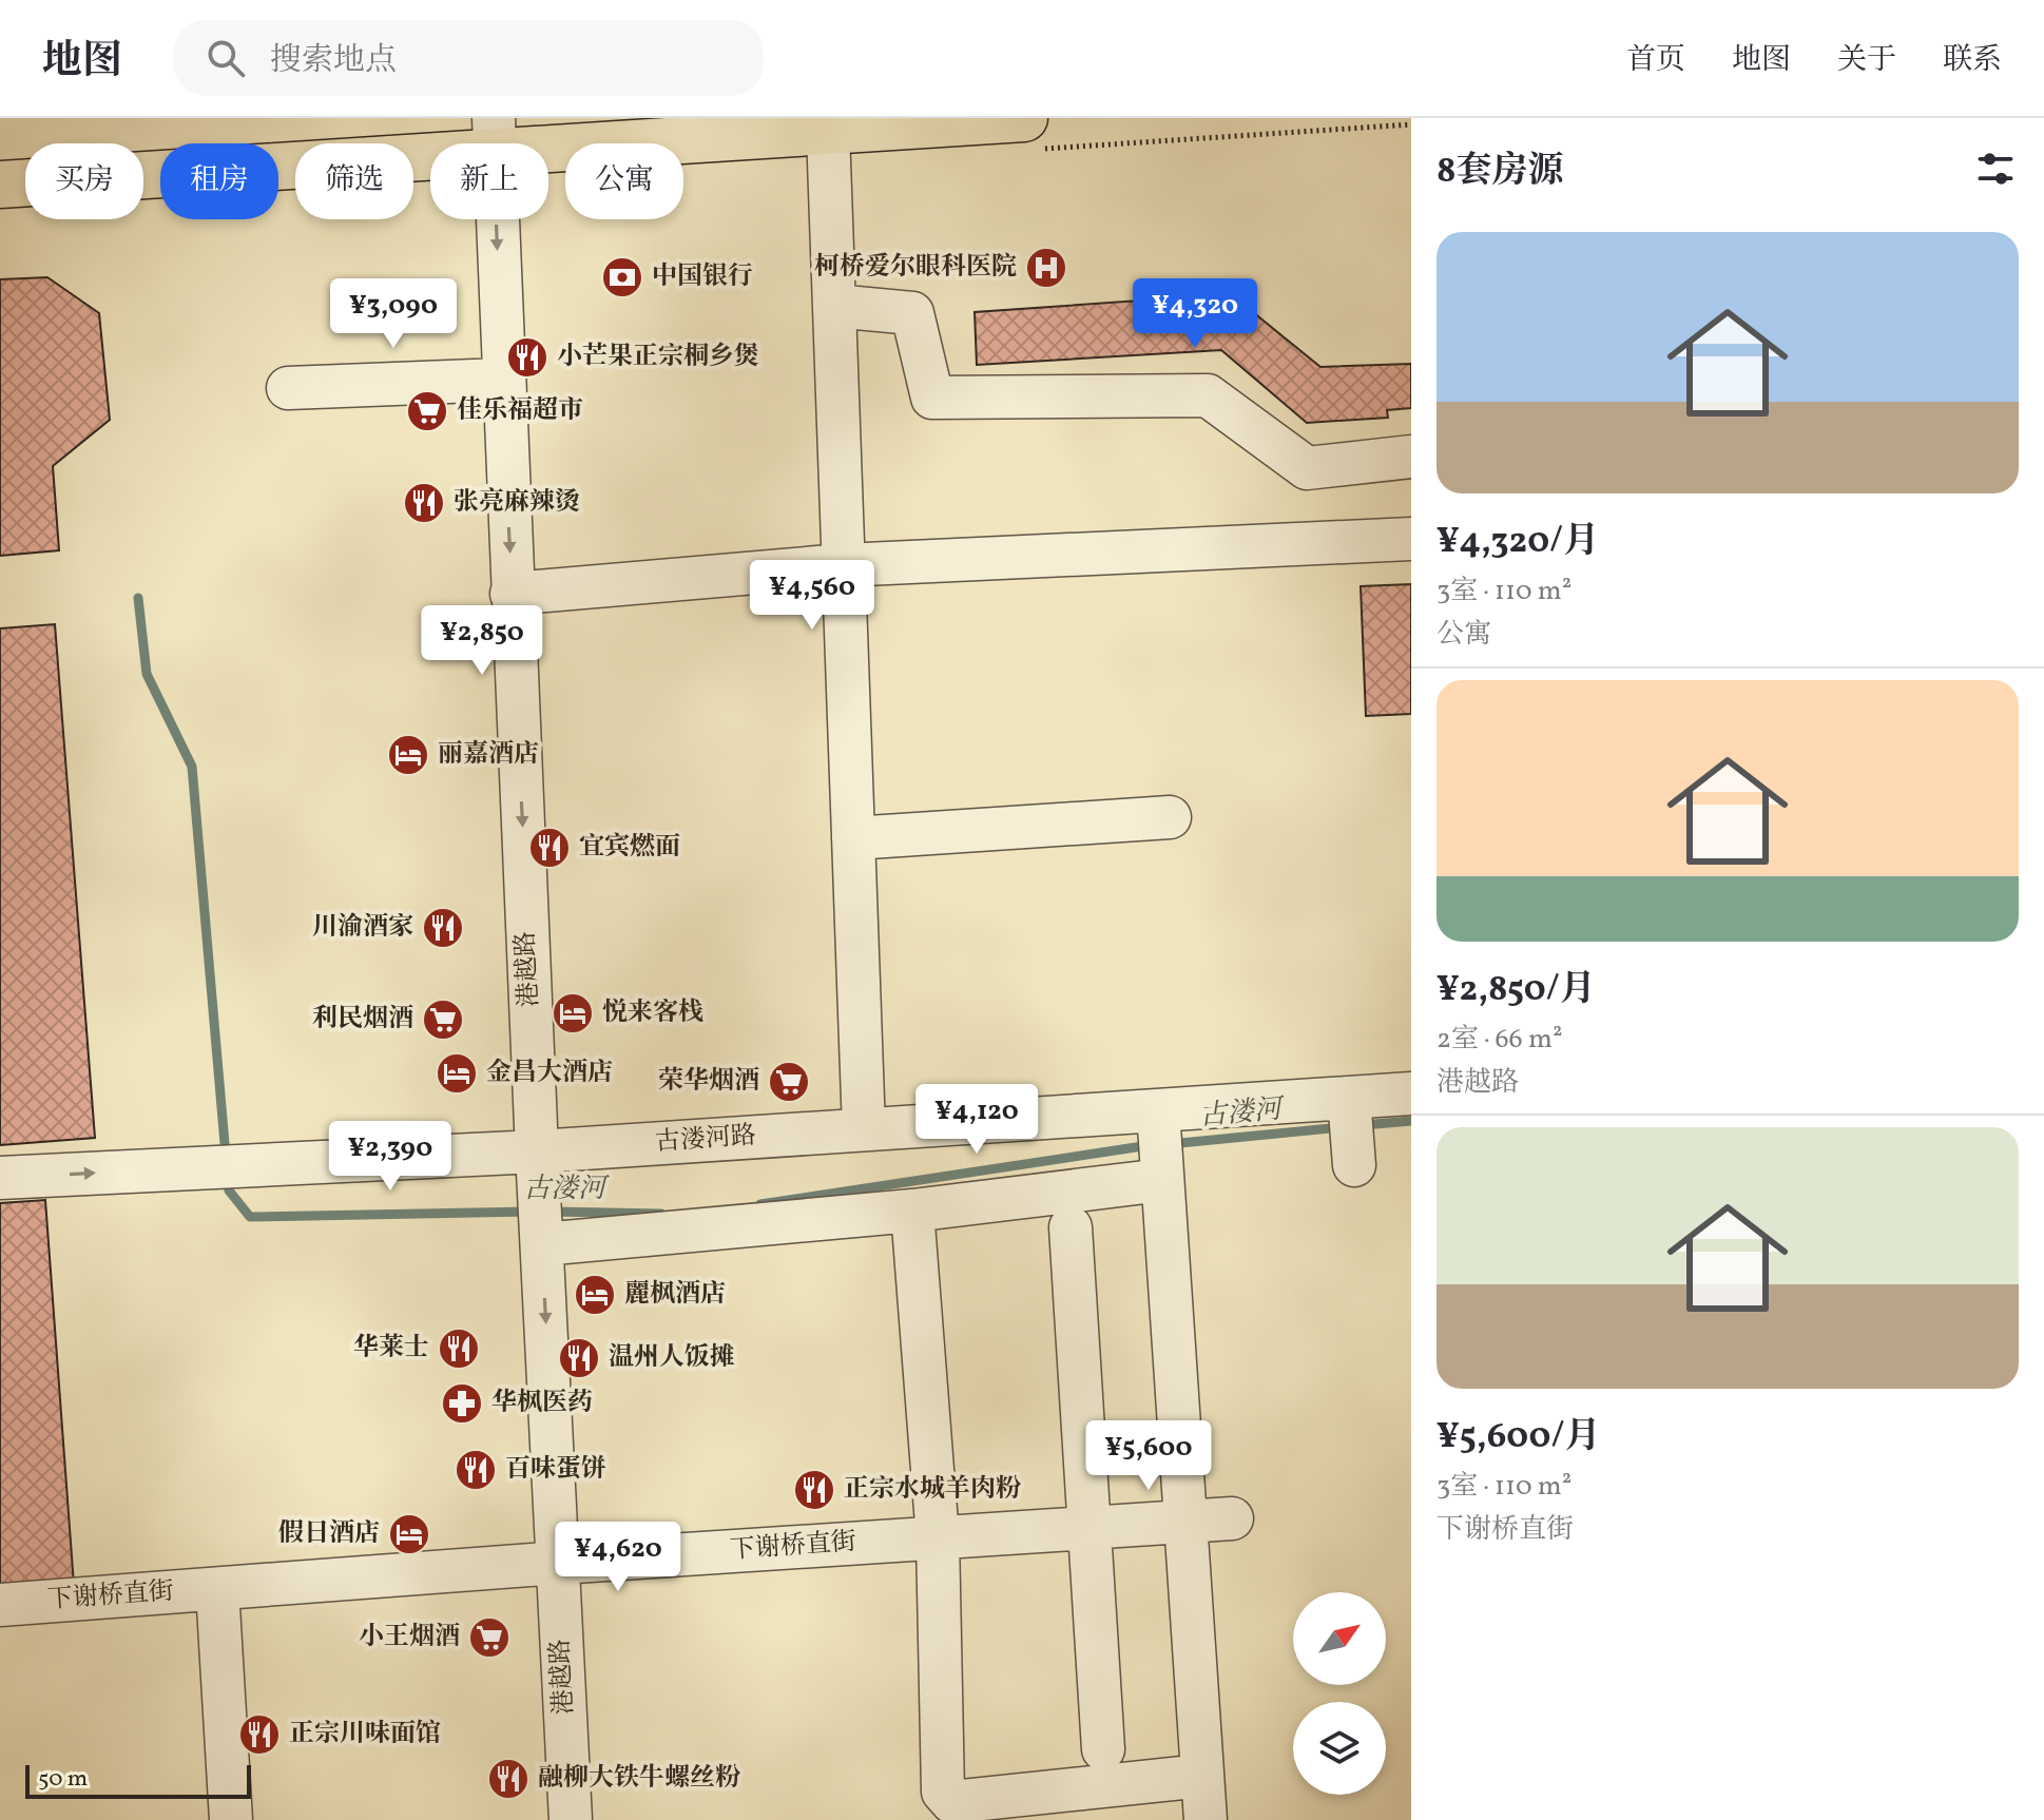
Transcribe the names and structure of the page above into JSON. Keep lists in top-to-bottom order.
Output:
{
  "streets": {
    "street": ["港越路", "古溇河路", "下谢桥直街"]
  },
  "crossings": [
    ["港越路", "古溇河路"],
    ["港越路", "下谢桥直街"]
  ],
  "one_way": ["古溇河路"],
  "water": ["古溇河"],
  "places": {
    "hospital": ["柯桥爱尔眼科医院"],
    "bank": ["中国银行"],
    "restaurant": [
      "小芒果正宗桐乡煲",
      "张亮麻辣烫",
      "宜宾燃面",
      "川渝酒家",
      "华莱士",
      "温州人饭摊",
      "百味蛋饼",
      "正宗水城羊肉粉",
      "正宗川味面馆",
      "融柳大铁牛螺丝粉"
    ],
    "supermarket": [
      "佳乐福超市",
      "利民烟酒",
      "荣华烟酒",
      "小王烟酒"
    ],
    "hotel": [
      "丽嘉酒店",
      "悦来客栈",
      "金昌大酒店",
      "麗枫酒店",
      "假日酒店"
    ],
    "pharmacy": ["华枫医药"]
  },
  "scale_bar": "50 m",
  "north": "top right",
  "page": {
    "header": "地图",
    "search": "搜索地点",
    "nav": [
      "首页",
      "地图",
      "关于",
      "联系"
    ],
    "heading": "8套房源",
    "chip": [
      "买房",
      "租房",
      "筛选",
      "新上",
      "公寓"
    ],
    "list": [
      {
        "name": "¥4,320/月",
        "note": "3室 · 110 m² · 公寓"
      },
      {
        "name": "¥2,850/月",
        "note": "2室 · 66 m² · 港越路"
      },
      {
        "name": "¥5,600/月",
        "note": "3室 · 110 m² · 下谢桥直街"
      }
    ],
    "price": [
      "¥3,090",
      "¥4,320",
      "¥4,560",
      "¥2,850",
      "¥4,120",
      "¥2,390",
      "¥5,600",
      "¥4,620"
    ],
    "scale": "50 m"
  }
}
